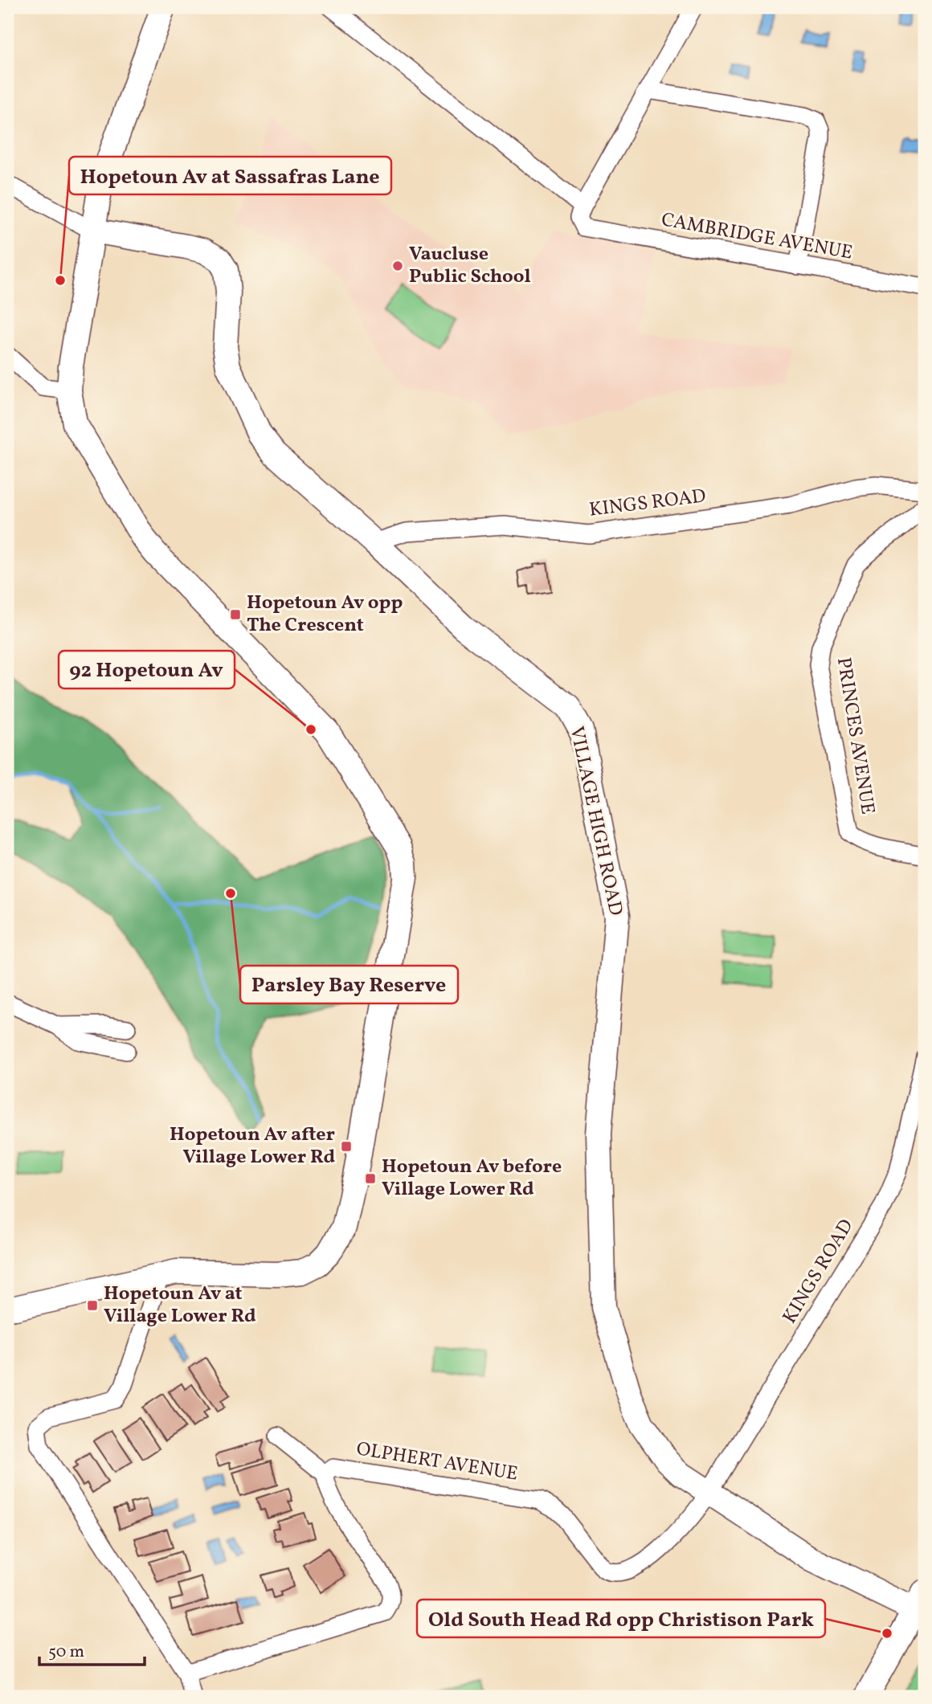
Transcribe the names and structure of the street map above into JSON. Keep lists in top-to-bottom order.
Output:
{
  "streets": {
    "street": [
      "CAMBRIDGE AVENUE",
      "KINGS ROAD",
      "PRINCES AVENUE",
      "VILLAGE HIGH ROAD",
      "OLPHERT AVENUE"
    ]
  },
  "crossings": [
    ["KINGS ROAD", "VILLAGE HIGH ROAD"],
    ["KINGS ROAD", "OLPHERT AVENUE"],
    ["VILLAGE HIGH ROAD", "OLPHERT AVENUE"]
  ],
  "places": {
    "other": [
      "Vaucluse Public School",
      "Hopetoun Av at Sassafras Lane",
      "92 Hopetoun Av",
      "Parsley Bay Reserve",
      "Old South Head Rd opp Christison Park"
    ],
    "transit": [
      "Hopetoun Av opp The Crescent",
      "Hopetoun Av after Village Lower Rd",
      "Hopetoun Av before Village Lower Rd",
      "Hopetoun Av at Village Lower Rd"
    ]
  },
  "scale_bar": "50 m"
}
